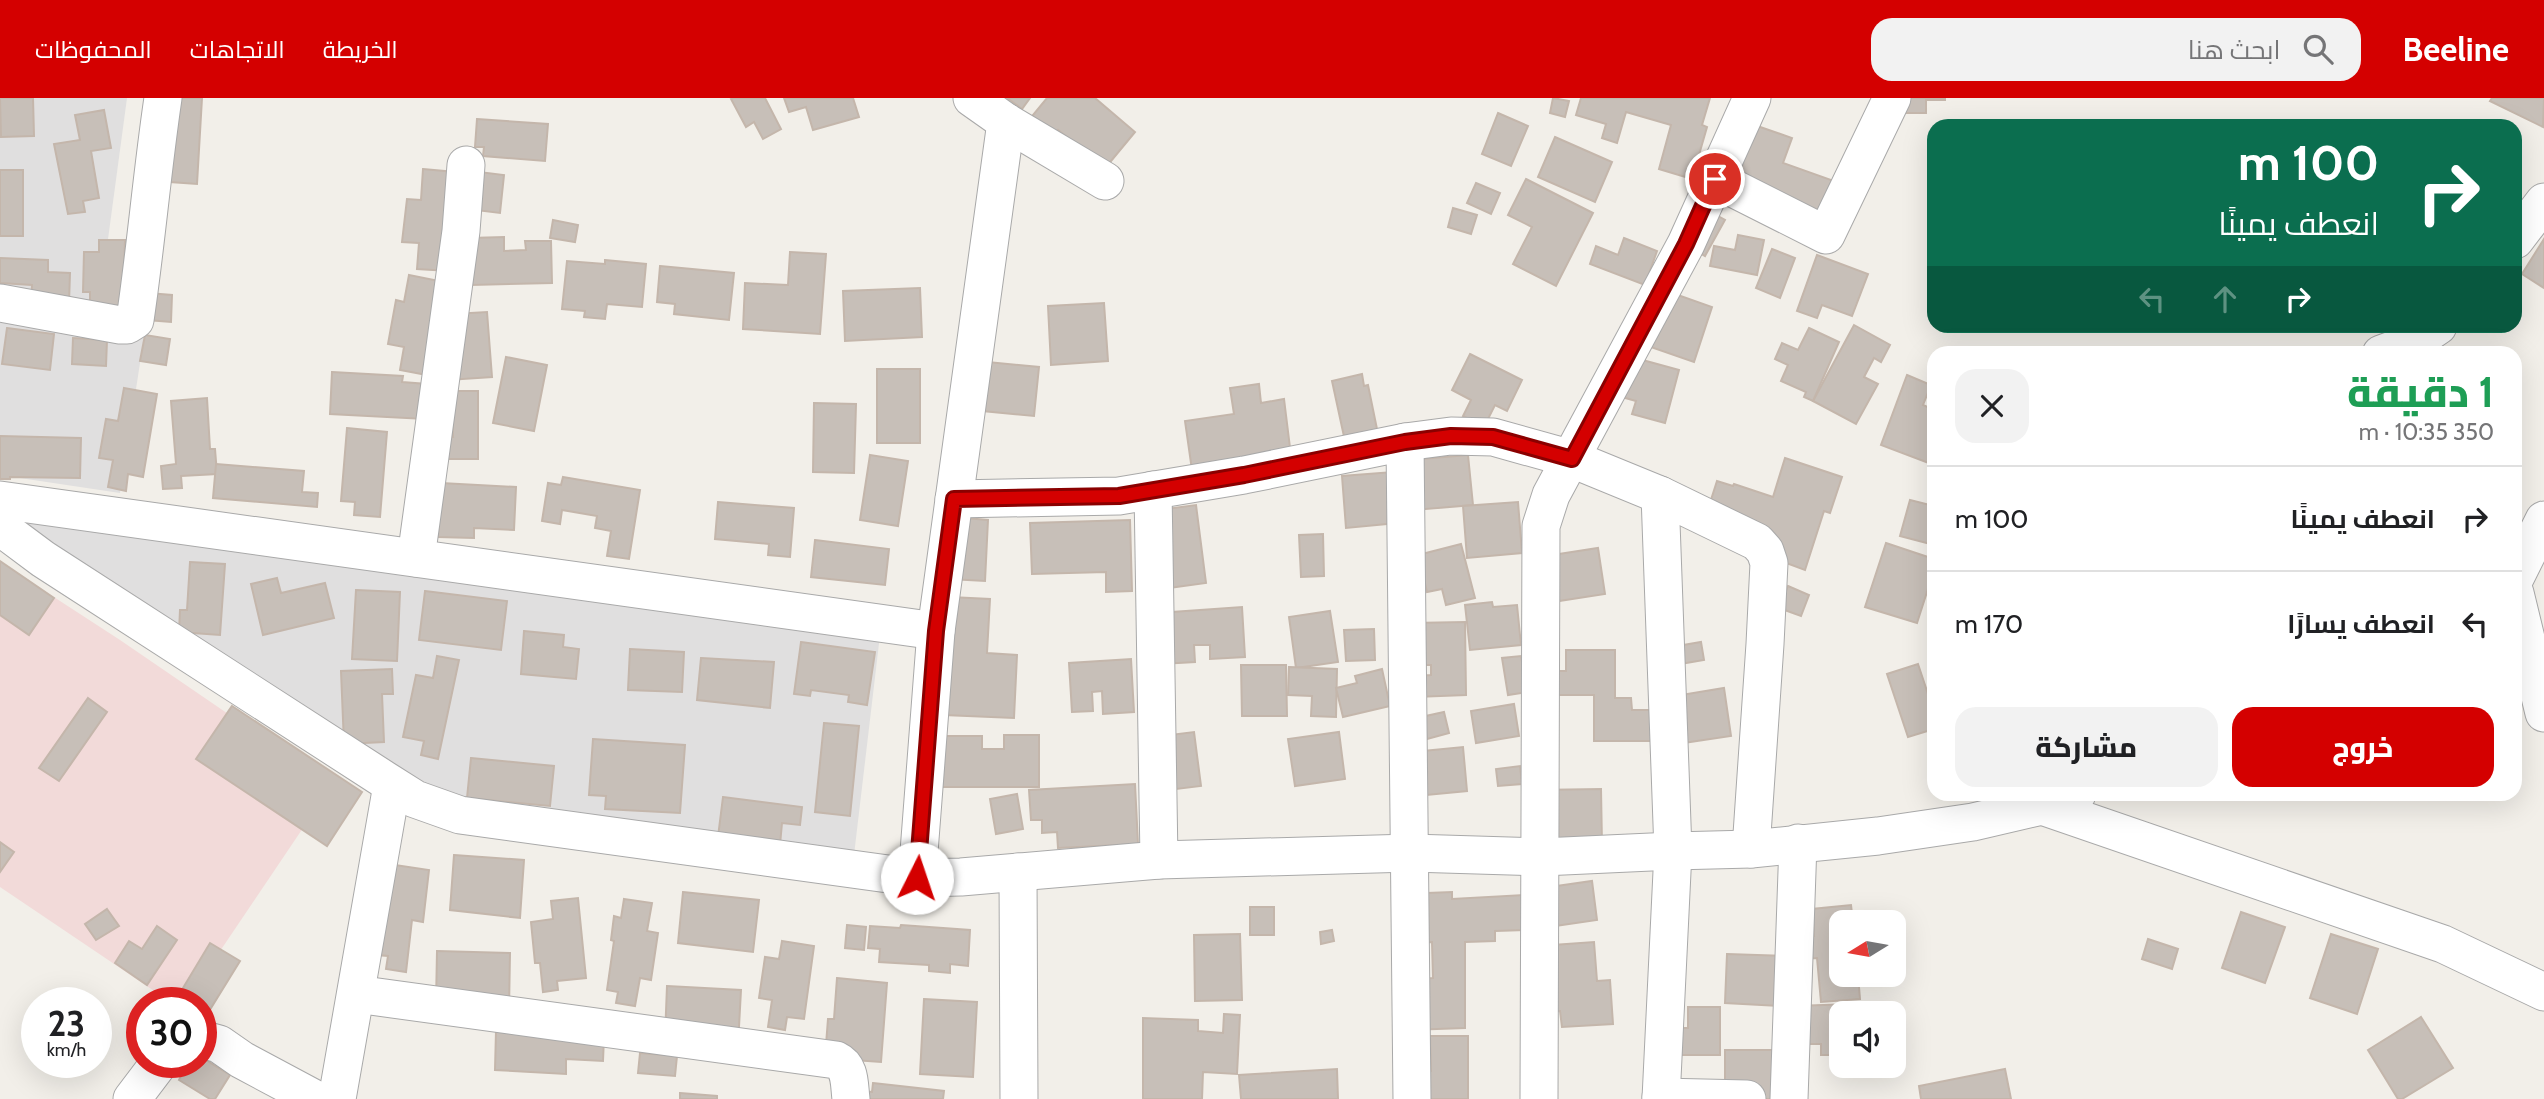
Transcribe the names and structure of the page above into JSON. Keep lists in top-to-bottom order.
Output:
{
  "north": "left",
  "page": {
    "header": "Beeline",
    "search": "ابحث هنا",
    "nav": ["الخريطة", "الاتجاهات", "المحفوظات"],
    "turn": ["100 m", "انعطف يمينًا"],
    "heading": ["1 دقيقة", "350 m · 10:35"],
    "list": [
      {
        "name": "انعطف يمينًا",
        "value": "100 m"
      },
      {
        "name": "انعطف يسارًا",
        "value": "170 m"
      }
    ],
    "buttons": ["خروج", "مشاركة"],
    "speed": "23 km/h",
    "limit": "30"
  }
}
